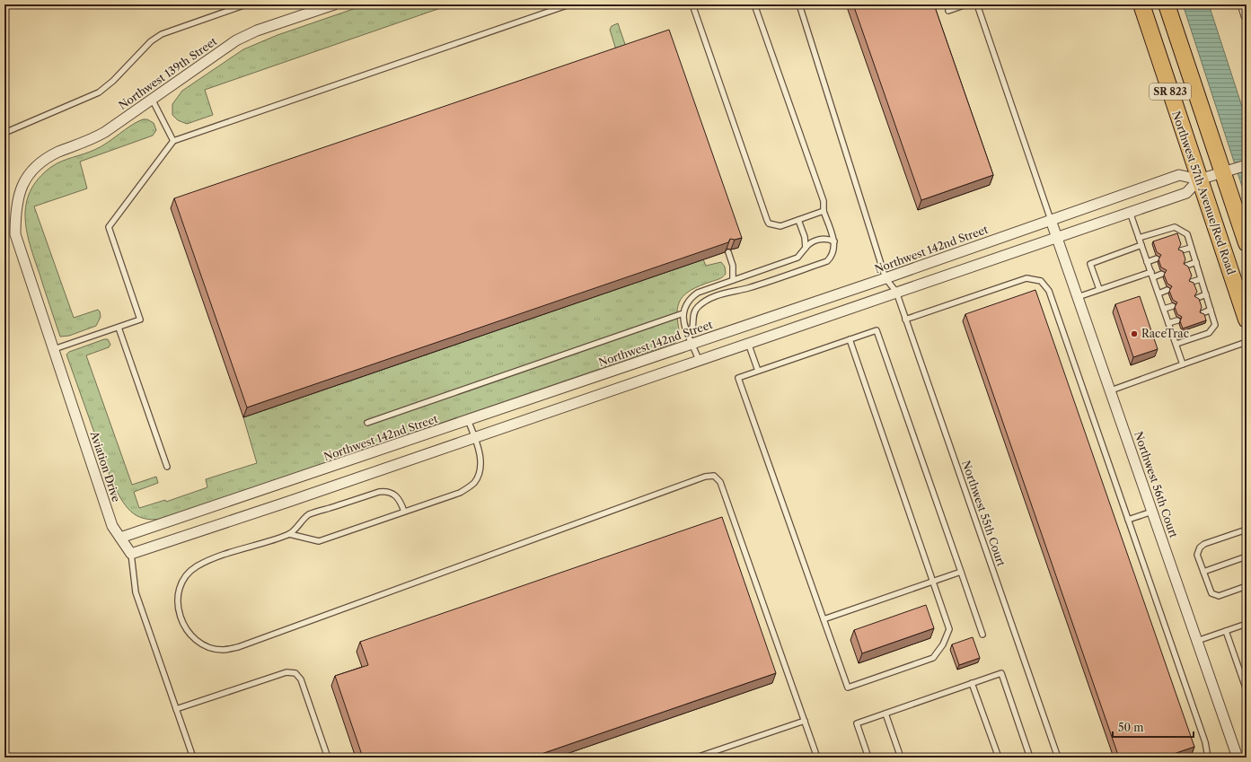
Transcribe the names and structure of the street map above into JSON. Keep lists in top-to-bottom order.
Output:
{
  "streets": {
    "main road": ["SR 823", "Northwest 57th Avenue/Red Road"],
    "street": [
      "Northwest 139th Street",
      "Northwest 142nd Street",
      "Aviation Drive",
      "Northwest 56th Court"
    ],
    "lane": ["Northwest 55th Court"]
  },
  "crossings": [
    ["Northwest 139th Street", "Aviation Drive"],
    ["SR 823", "Northwest 142nd Street"],
    ["Northwest 57th Avenue/Red Road", "Northwest 142nd Street"],
    ["Northwest 142nd Street", "Aviation Drive"],
    ["Northwest 142nd Street", "Northwest 56th Court"],
    ["Northwest 142nd Street", "Northwest 55th Court"]
  ],
  "places": ["RaceTrac"],
  "scale_bar": "50 m"
}
